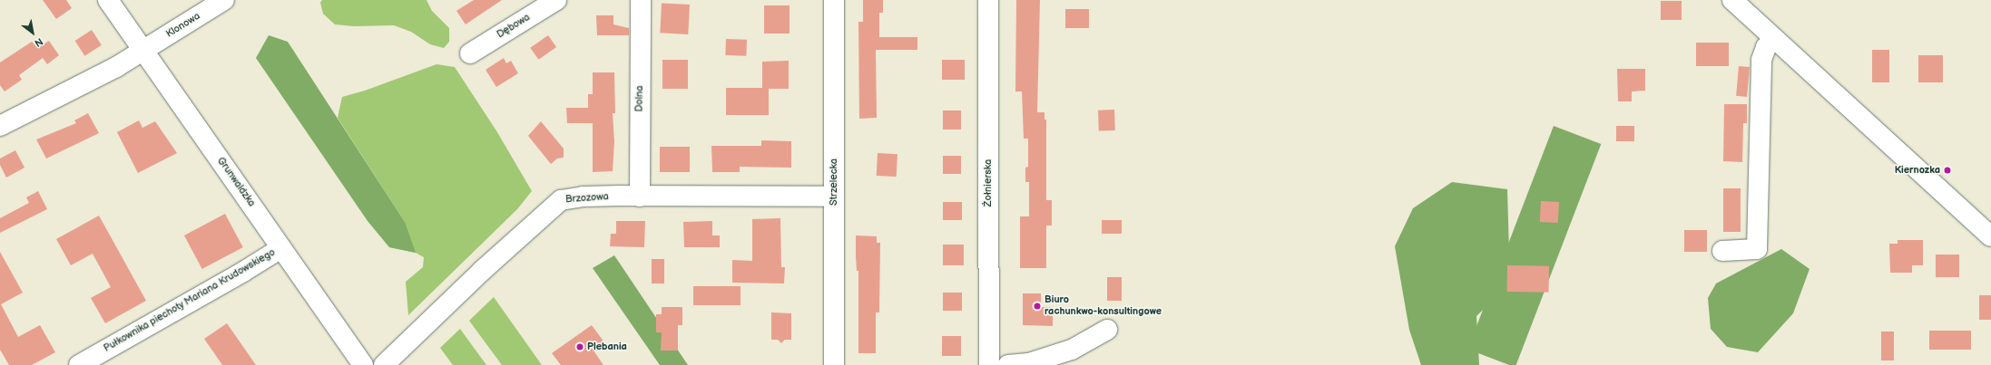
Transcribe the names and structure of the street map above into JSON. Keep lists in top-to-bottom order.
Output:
{
  "streets": {
    "street": [
      "Klonowa",
      "Dębowa",
      "Dolna",
      "Grunwaldzka",
      "Strzelecka",
      "Żołnierska",
      "Brzozowa",
      "Pułkownika piechoty Mariana Krudowskiego"
    ]
  },
  "crossings": [
    ["Klonowa", "Grunwaldzka"],
    ["Dolna", "Brzozowa"],
    ["Grunwaldzka", "Pułkownika piechoty Mariana Krudowskiego"],
    ["Strzelecka", "Brzozowa"]
  ],
  "places": ["Kiernozka", "Biuro rachunkwo-konsultingowe", "Plebania"],
  "north": "bottom right"
}
